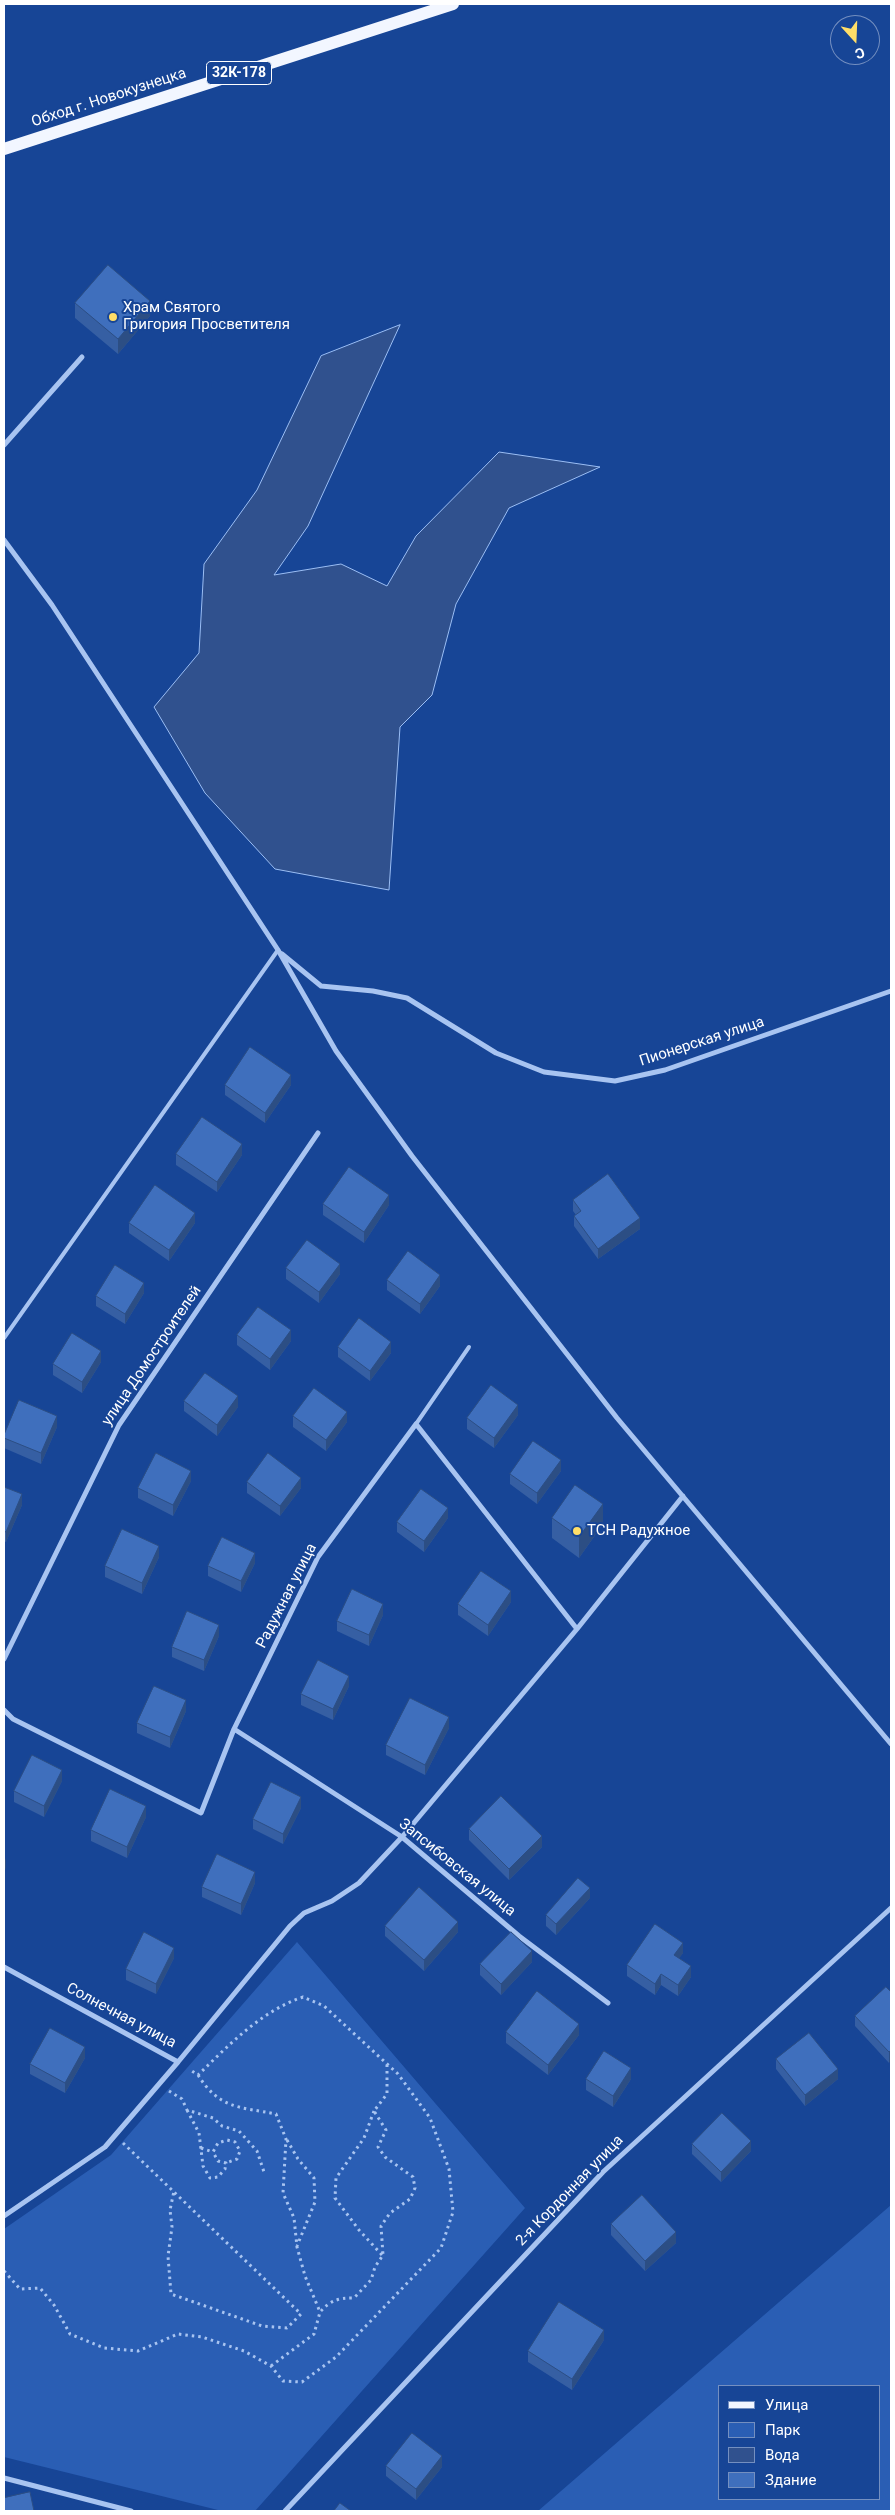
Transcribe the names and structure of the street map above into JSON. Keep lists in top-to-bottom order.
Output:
{
  "streets": {
    "main road": ["32К-178", "Обход г. Новокузнецка"],
    "street": [
      "Пионерская улица",
      "улица Домостроителей",
      "Радужная улица",
      "Запсибовская улица",
      "Солнечная улица",
      "2-я Кордонная улица"
    ]
  },
  "crossings": [
    ["Радужная улица", "Запсибовская улица"]
  ],
  "places": ["Храм Святого Григория Просветителя", "ТСН Радужное"],
  "legend": [
    "Улица",
    "Парк",
    "Вода",
    "Здание"
  ],
  "north": "bottom"
}
